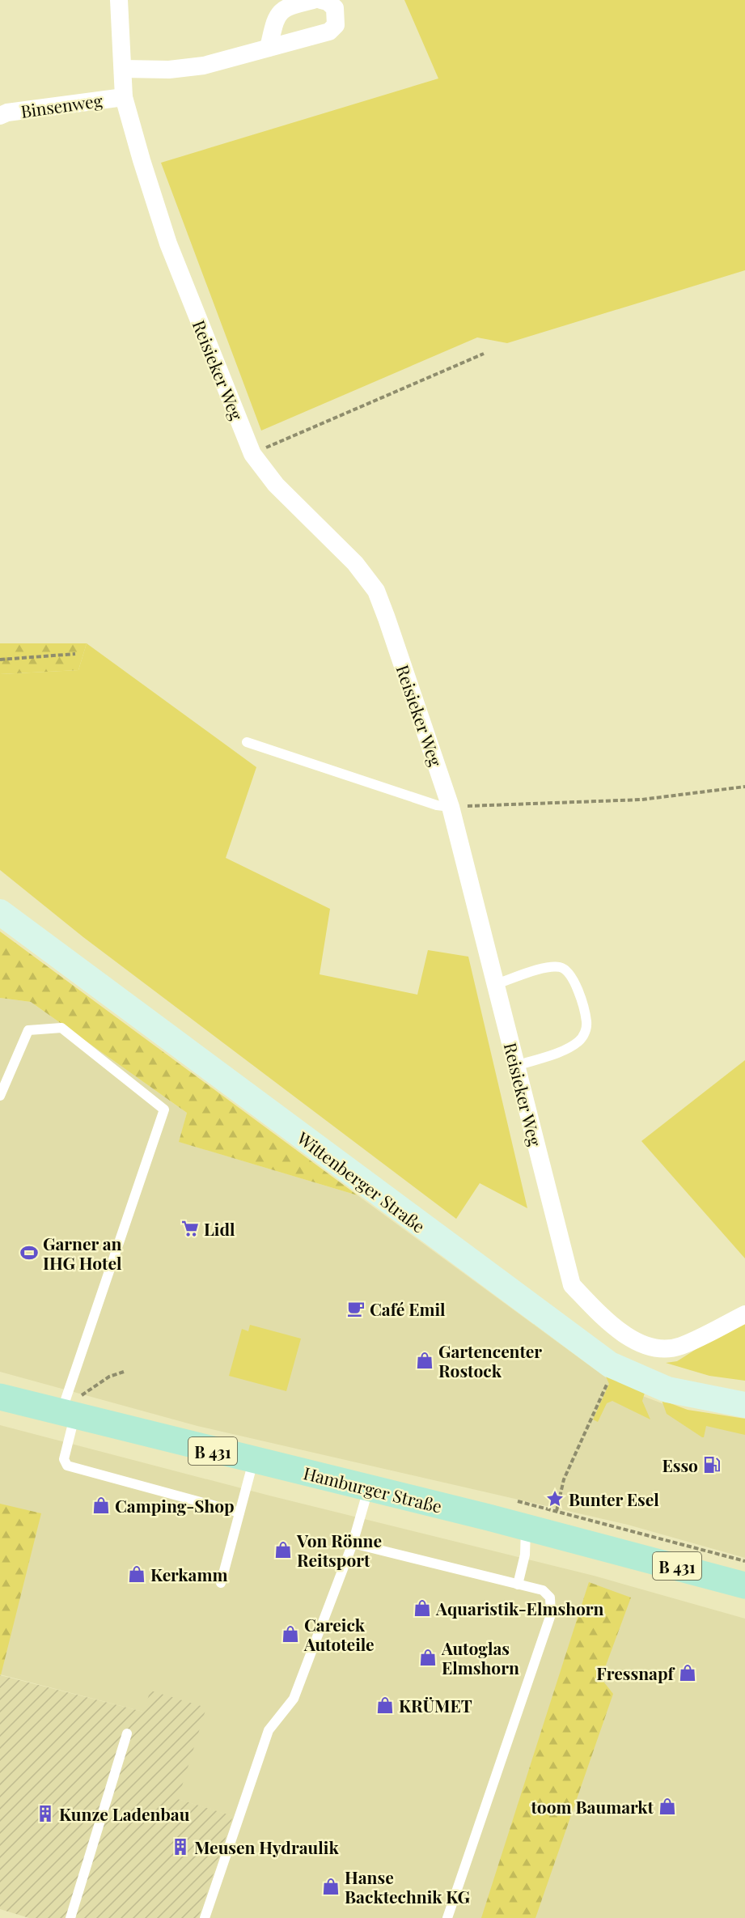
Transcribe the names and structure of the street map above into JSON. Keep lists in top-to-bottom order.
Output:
{
  "streets": {
    "main road": ["Wittenberger Straße", "B 431", "Hamburger Straße"],
    "street": ["Binsenweg", "Reisieker Weg"]
  },
  "crossings": [
    ["Binsenweg", "Reisieker Weg"]
  ],
  "places": {
    "supermarket": ["Lidl"],
    "sports": ["Garner an IHG Hotel"],
    "cafe": ["Café Emil"],
    "shop": [
      "Gartencenter Rostock",
      "Camping-Shop",
      "Von Rönne Reitsport",
      "Kerkamm",
      "Aquaristik-Elmshorn",
      "Careick Autoteile",
      "Autoglas Elmshorn",
      "Fressnapf",
      "KRÜMET",
      "toom Baumarkt",
      "Hanse Backtechnik KG"
    ],
    "fuel station": ["Esso"],
    "place": ["Bunter Esel"],
    "building": ["Kunze Ladenbau", "Meusen Hydraulik"]
  }
}
